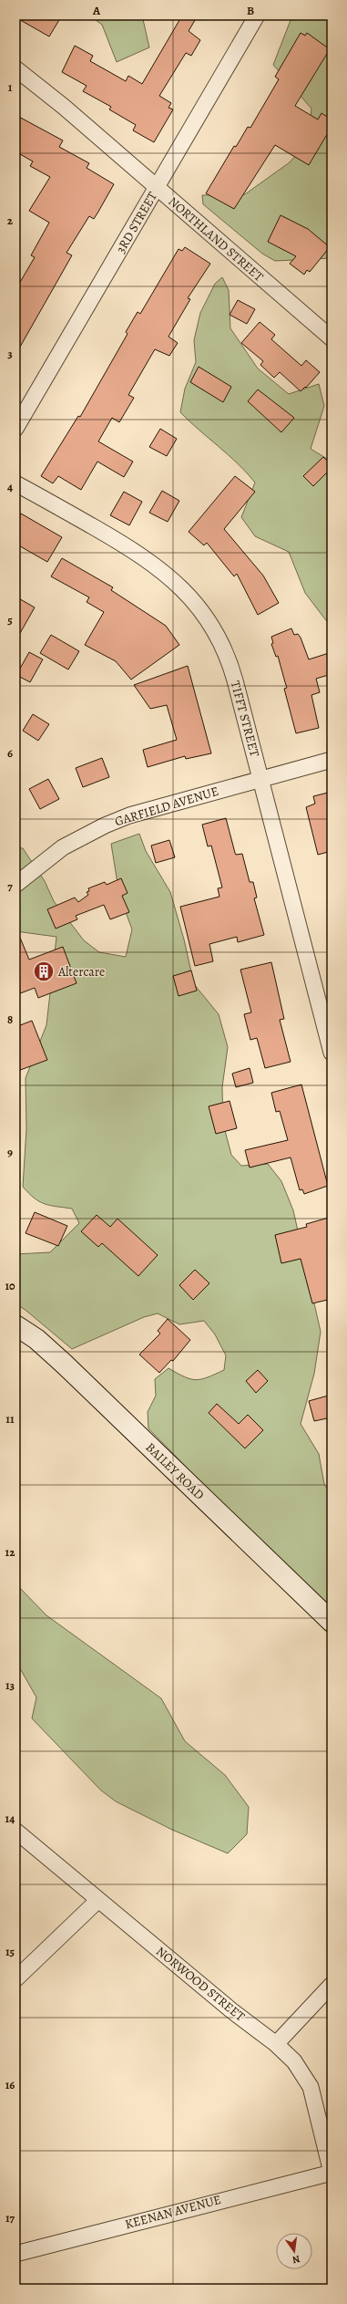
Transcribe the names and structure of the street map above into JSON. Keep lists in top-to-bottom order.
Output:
{
  "streets": {
    "street": [
      "3RD STREET",
      "NORTHLAND STREET",
      "TIFFT STREET",
      "GARFIELD AVENUE",
      "BAILEY ROAD",
      "NORWOOD STREET",
      "KEENAN AVENUE"
    ]
  },
  "crossings": [
    ["3RD STREET", "NORTHLAND STREET"],
    ["TIFFT STREET", "GARFIELD AVENUE"],
    ["NORWOOD STREET", "KEENAN AVENUE"]
  ],
  "places": {
    "building": ["Altercare"]
  },
  "north": "bottom",
  "grid": {
    "columns": ["A", "B"],
    "rows": [
      "1",
      "2",
      "3",
      "4",
      "5",
      "6",
      "7",
      "8",
      "9",
      "10",
      "11",
      "12",
      "13",
      "14",
      "15",
      "16",
      "17"
    ]
  }
}
